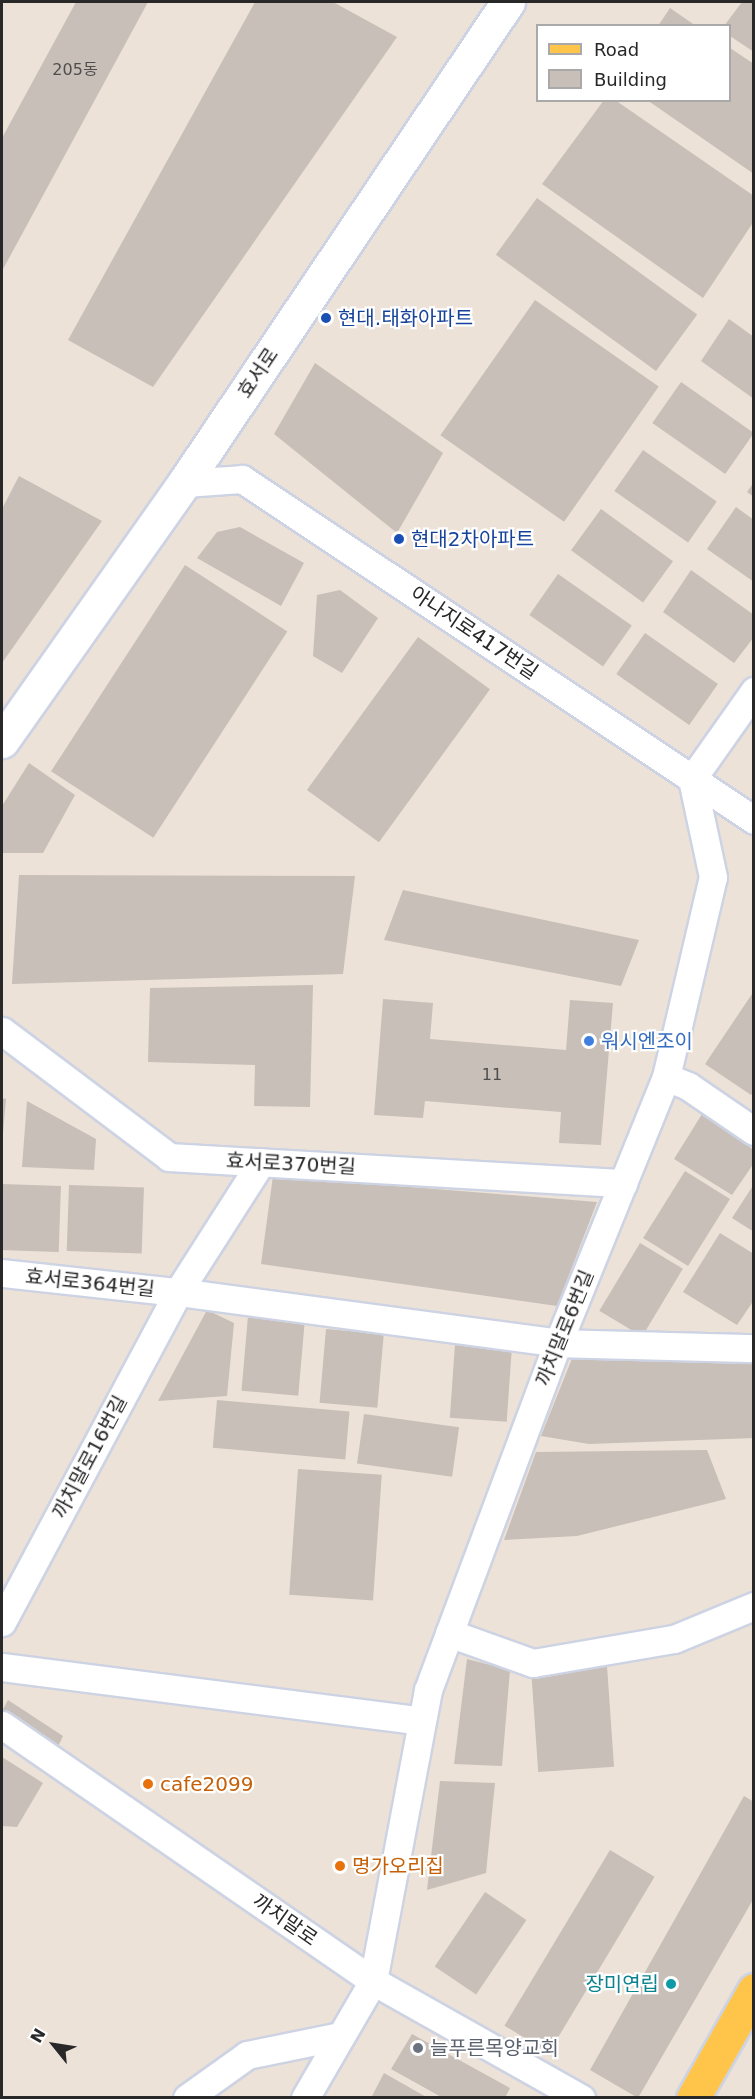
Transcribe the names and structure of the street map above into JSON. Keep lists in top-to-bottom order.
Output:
{
  "streets": {
    "street": [
      "효서로",
      "아나지로417번길",
      "효서로370번길",
      "효서로364번길",
      "까치말로6번길",
      "까치말로16번길",
      "까치말로"
    ]
  },
  "crossings": [
    ["효서로", "아나지로417번길"],
    ["아나지로417번길", "까치말로6번길"],
    ["효서로370번길", "까치말로6번길"],
    ["효서로370번길", "까치말로16번길"],
    ["효서로364번길", "까치말로6번길"],
    ["효서로364번길", "까치말로16번길"],
    ["까치말로6번길", "까치말로"]
  ],
  "places": [
    "현대.태화아파트",
    "현대2차아파트",
    "워시엔조이",
    "cafe2099",
    "명가오리집",
    "장미연립",
    "늘푸른목양교회"
  ],
  "house_numbers": ["205동", "11"],
  "legend": ["Road", "Building"],
  "north": "top left"
}
